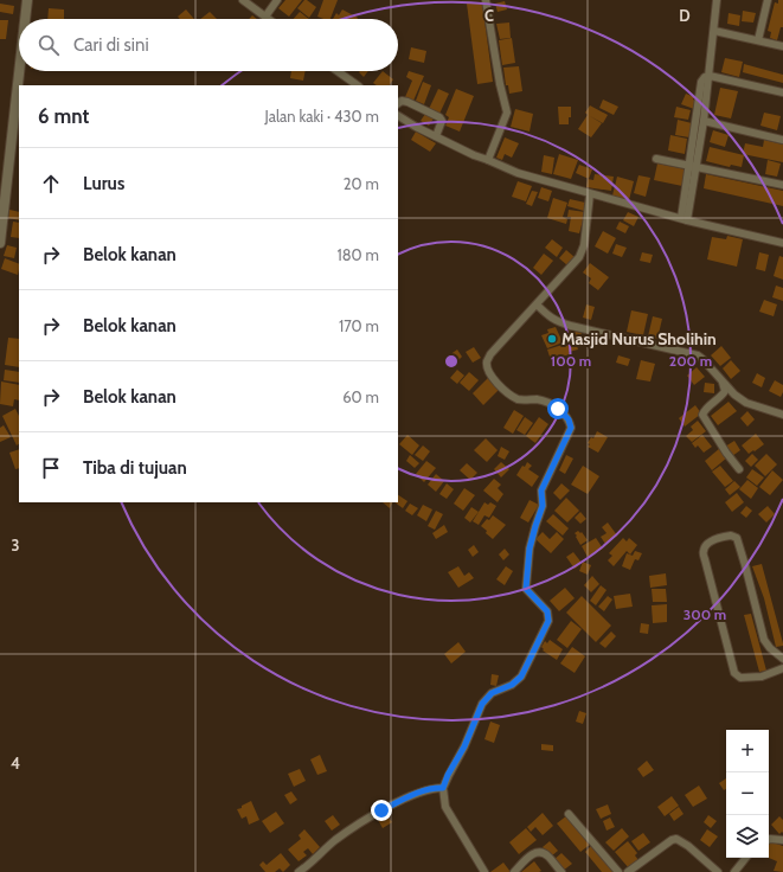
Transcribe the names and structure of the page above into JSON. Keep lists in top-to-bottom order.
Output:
{
  "places": ["Masjid Nurus Sholihin"],
  "page": {
    "search": "Cari di sini",
    "heading": ["6 mnt", "Jalan kaki · 430 m"],
    "list": [
      ["Lurus", "20 m"],
      ["Belok kanan", "180 m"],
      ["Belok kanan", "170 m"],
      ["Belok kanan", "60 m"],
      "Tiba di tujuan"
    ],
    "map_buttons": ["+", "−"]
  },
  "grid": {
    "columns": ["C", "D"],
    "rows": ["3", "4"]
  },
  "rings": ["100 m", "200 m", "300 m"]
}
